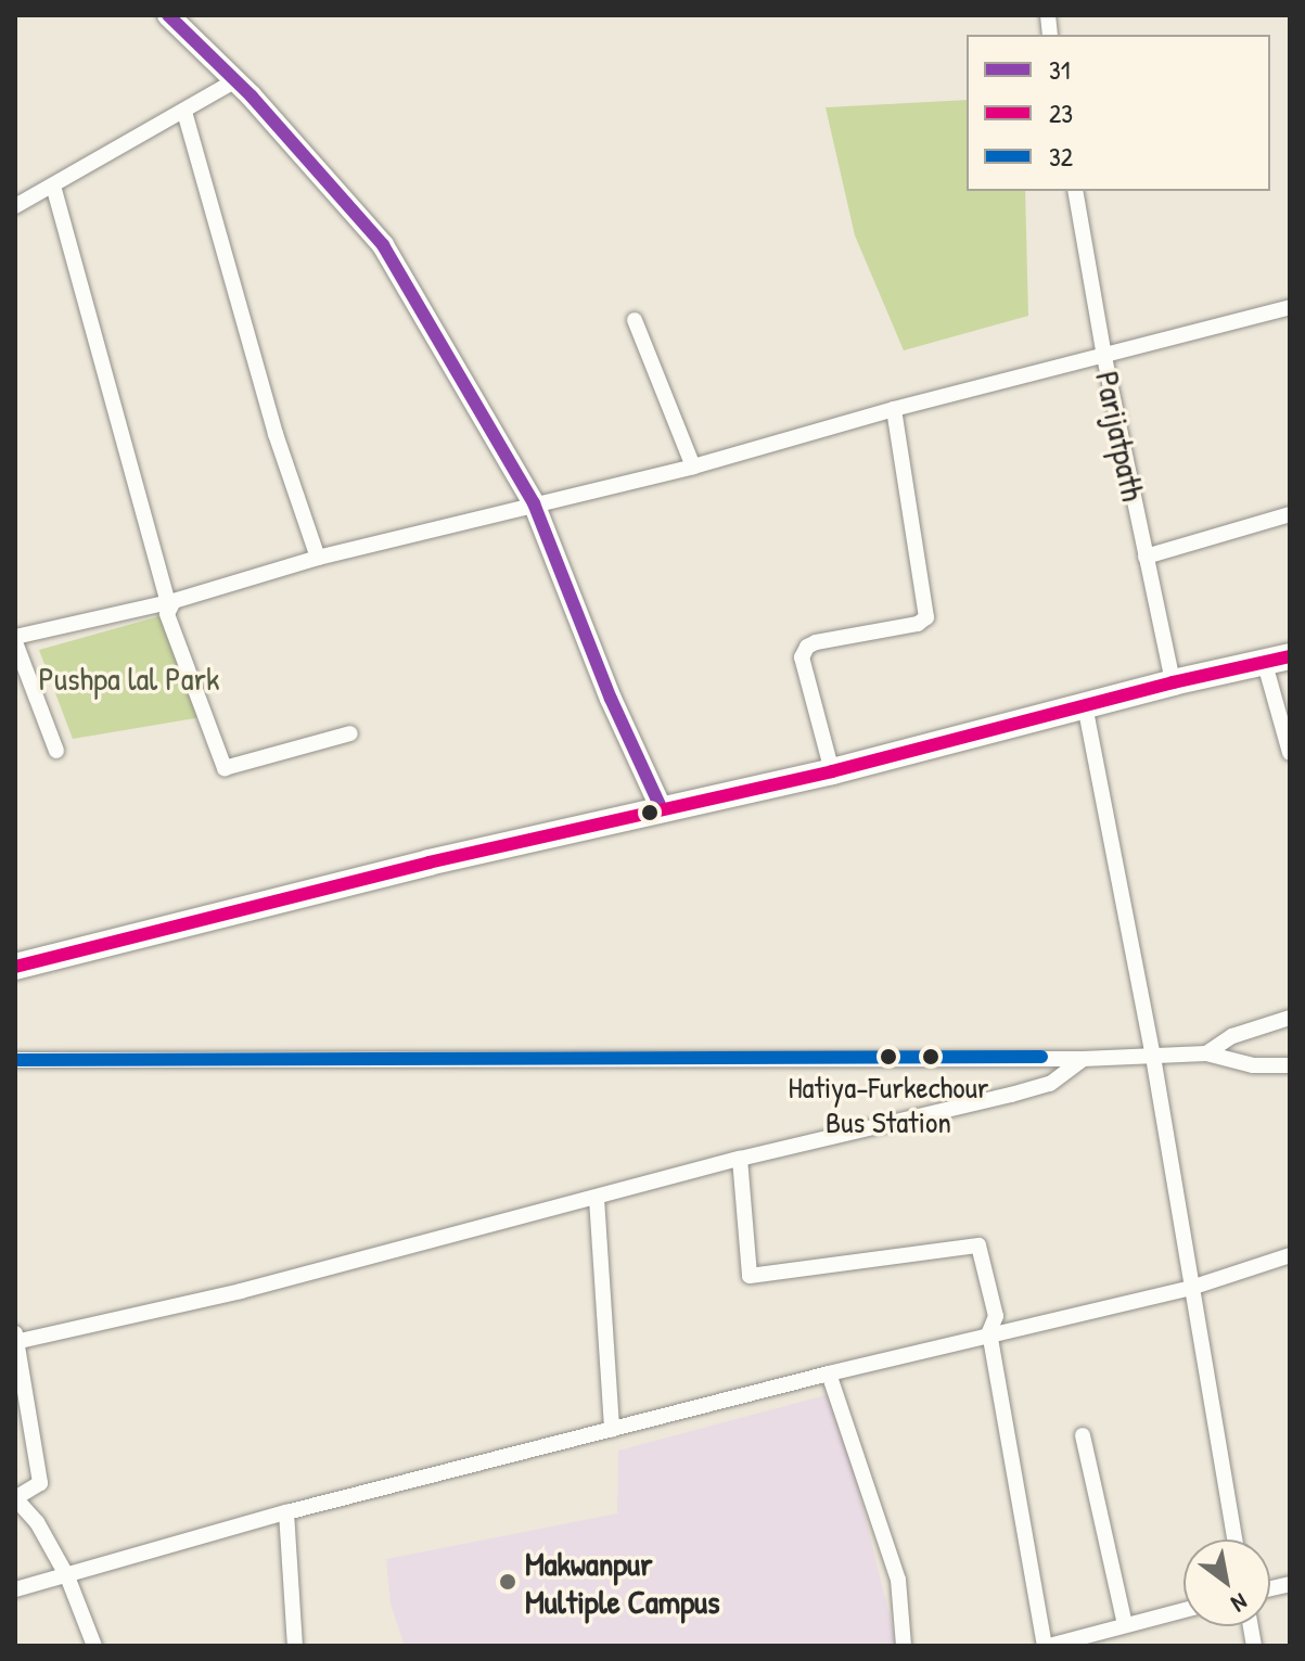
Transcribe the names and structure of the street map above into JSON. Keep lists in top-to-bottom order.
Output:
{
  "streets": {
    "street": ["Parijatpath"]
  },
  "parks": ["Pushpa lal Park"],
  "places": ["Hatiya-Furkechour Bus Station", "Makwanpur Multiple Campus"],
  "lines": ["transit line 31", "transit line 23", "transit line 32"],
  "legend": ["31", "23", "32"],
  "north": "bottom right"
}
